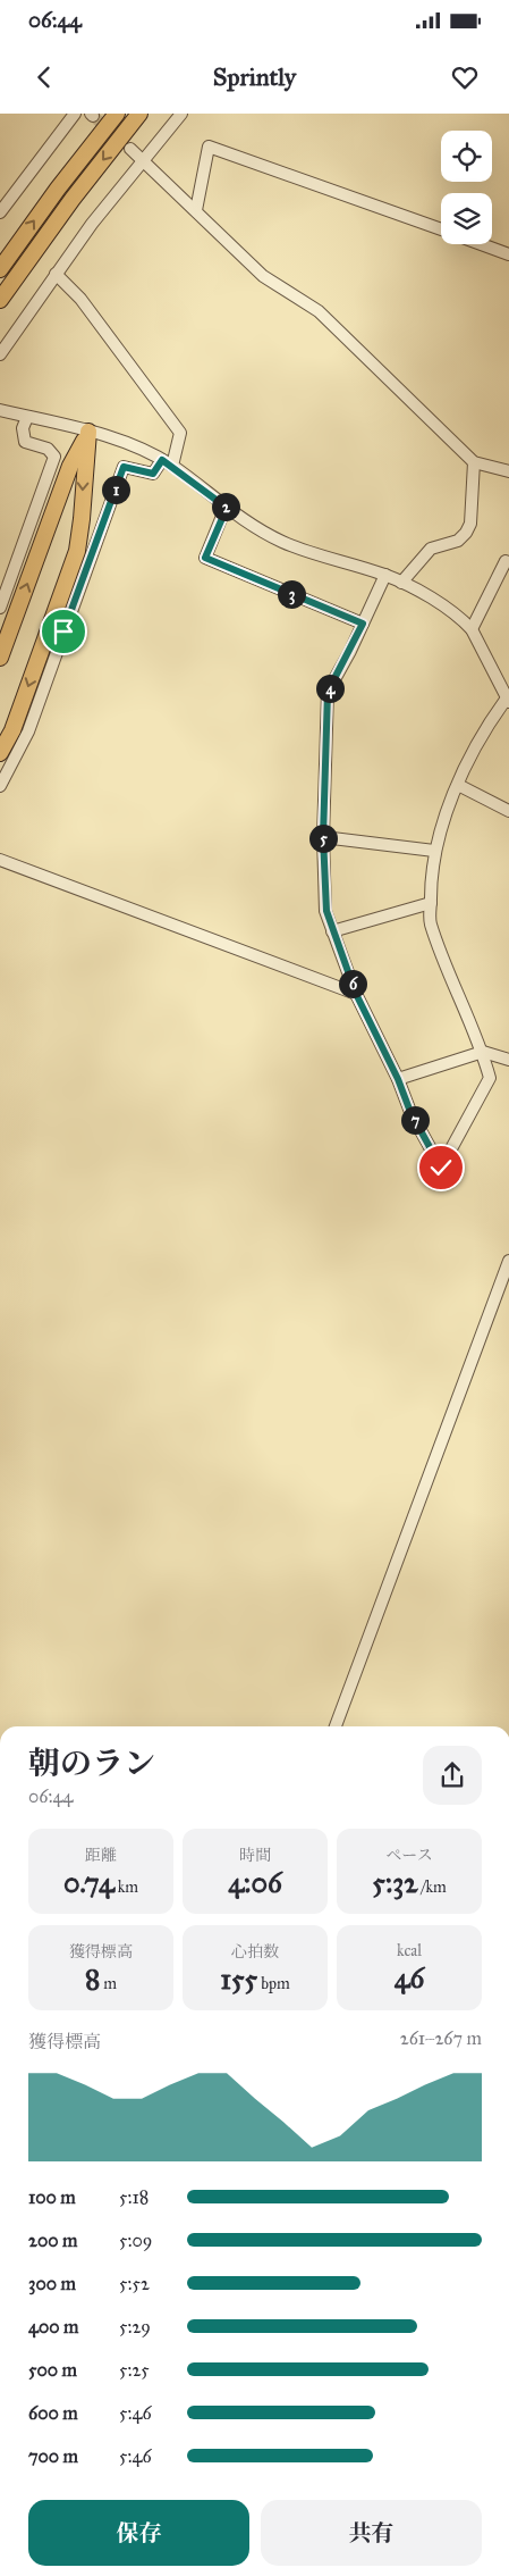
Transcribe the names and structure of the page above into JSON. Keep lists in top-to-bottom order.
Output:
{
  "page": {
    "status": "06:44",
    "header": "Sprintly",
    "pins": [
      "1",
      "2",
      "3",
      "4",
      "5",
      "6",
      "7"
    ],
    "heading": ["朝のラン", "06:44"],
    "stats": [
      ["距離", "0.74 km"],
      ["時間", "4:06"],
      ["ペース", "5:32 /km"],
      ["獲得標高", "8 m"],
      ["心拍数", "155 bpm"],
      ["kcal", "46"]
    ],
    "chart": ["獲得標高", "261–267 m"],
    "list": [
      {
        "name": "100 m",
        "note": "5:18"
      },
      {
        "name": "200 m",
        "note": "5:09"
      },
      {
        "name": "300 m",
        "note": "5:52"
      },
      {
        "name": "400 m",
        "note": "5:29"
      },
      {
        "name": "500 m",
        "note": "5:25"
      },
      {
        "name": "600 m",
        "note": "5:46"
      },
      {
        "name": "700 m",
        "note": "5:46"
      }
    ],
    "buttons": ["保存", "共有"]
  }
}
